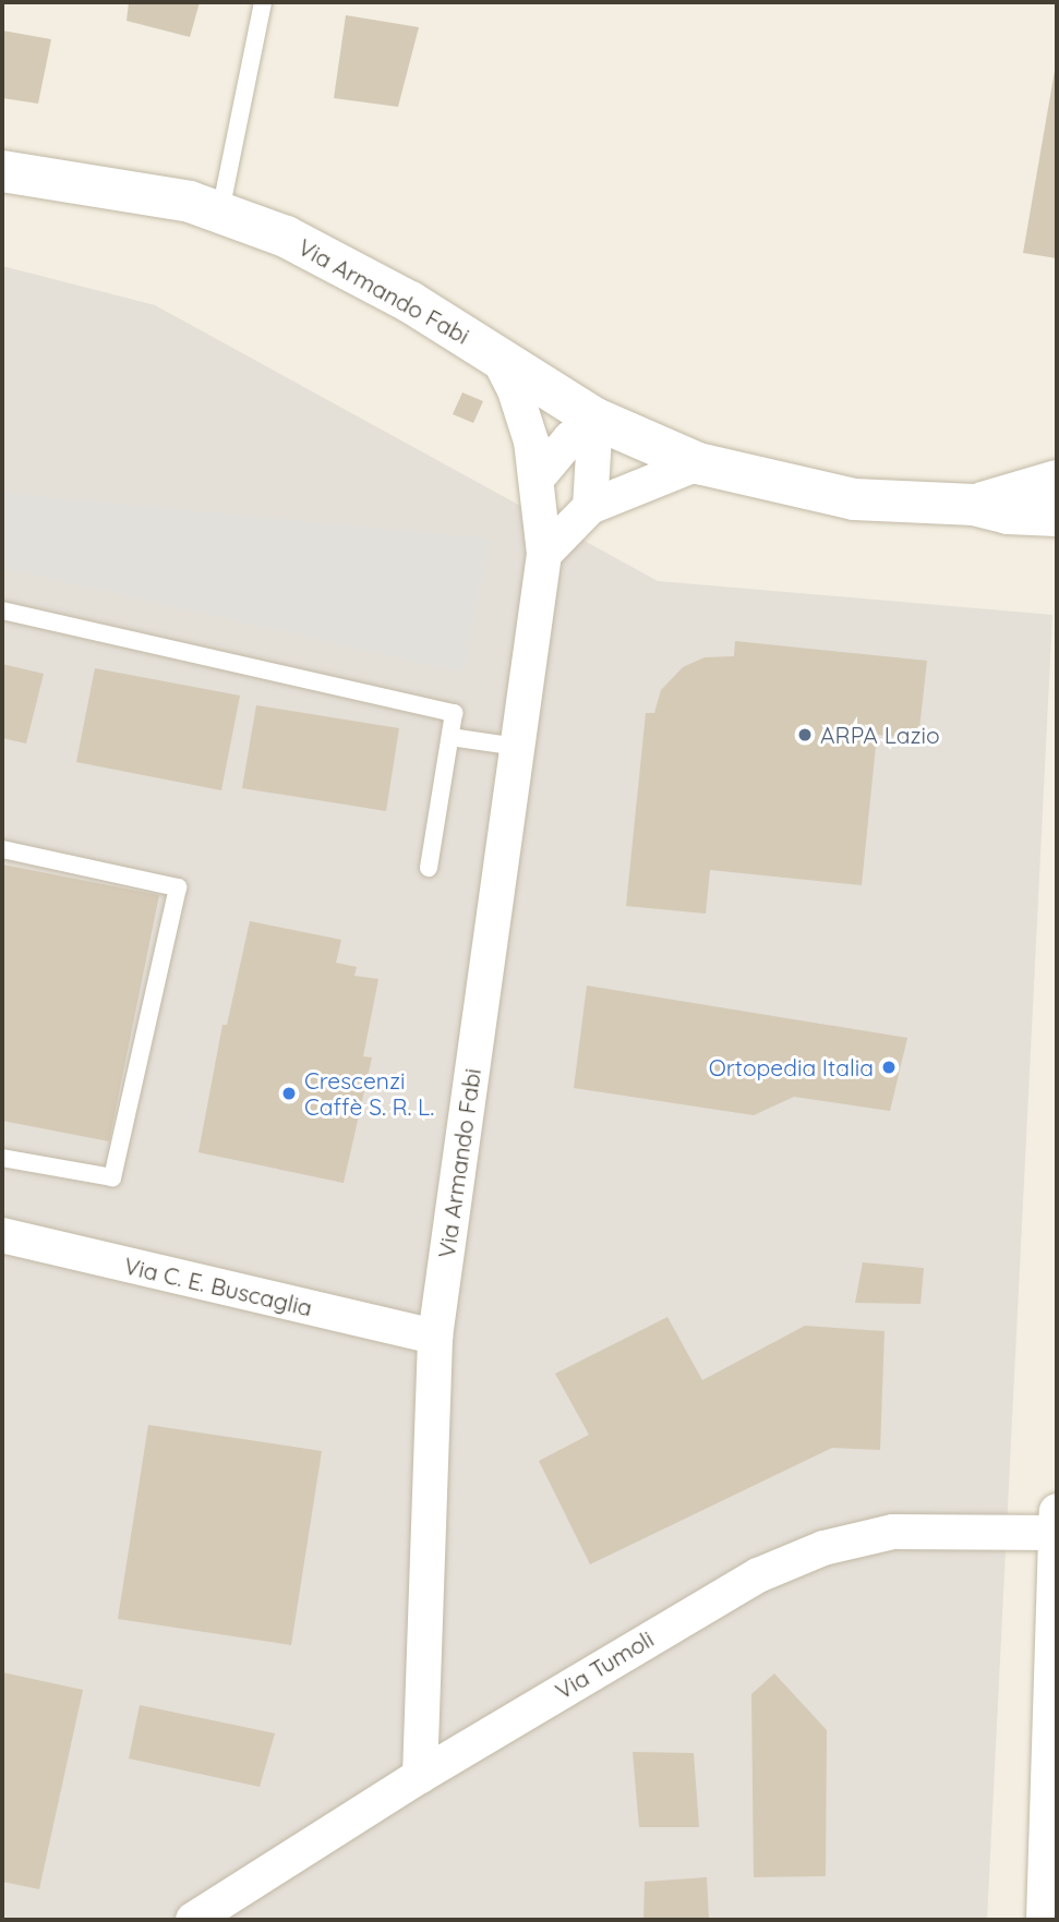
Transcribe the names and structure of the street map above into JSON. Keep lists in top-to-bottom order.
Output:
{
  "streets": {
    "street": ["Via Armando Fabi", "Via C. E. Buscaglia", "Via Tumoli"]
  },
  "crossings": [
    ["Via Armando Fabi", "Via C. E. Buscaglia"],
    ["Via Armando Fabi", "Via Tumoli"]
  ],
  "places": ["ARPA Lazio", "Ortopedia Italia", "Crescenzi Caffè S. R. L."]
}
